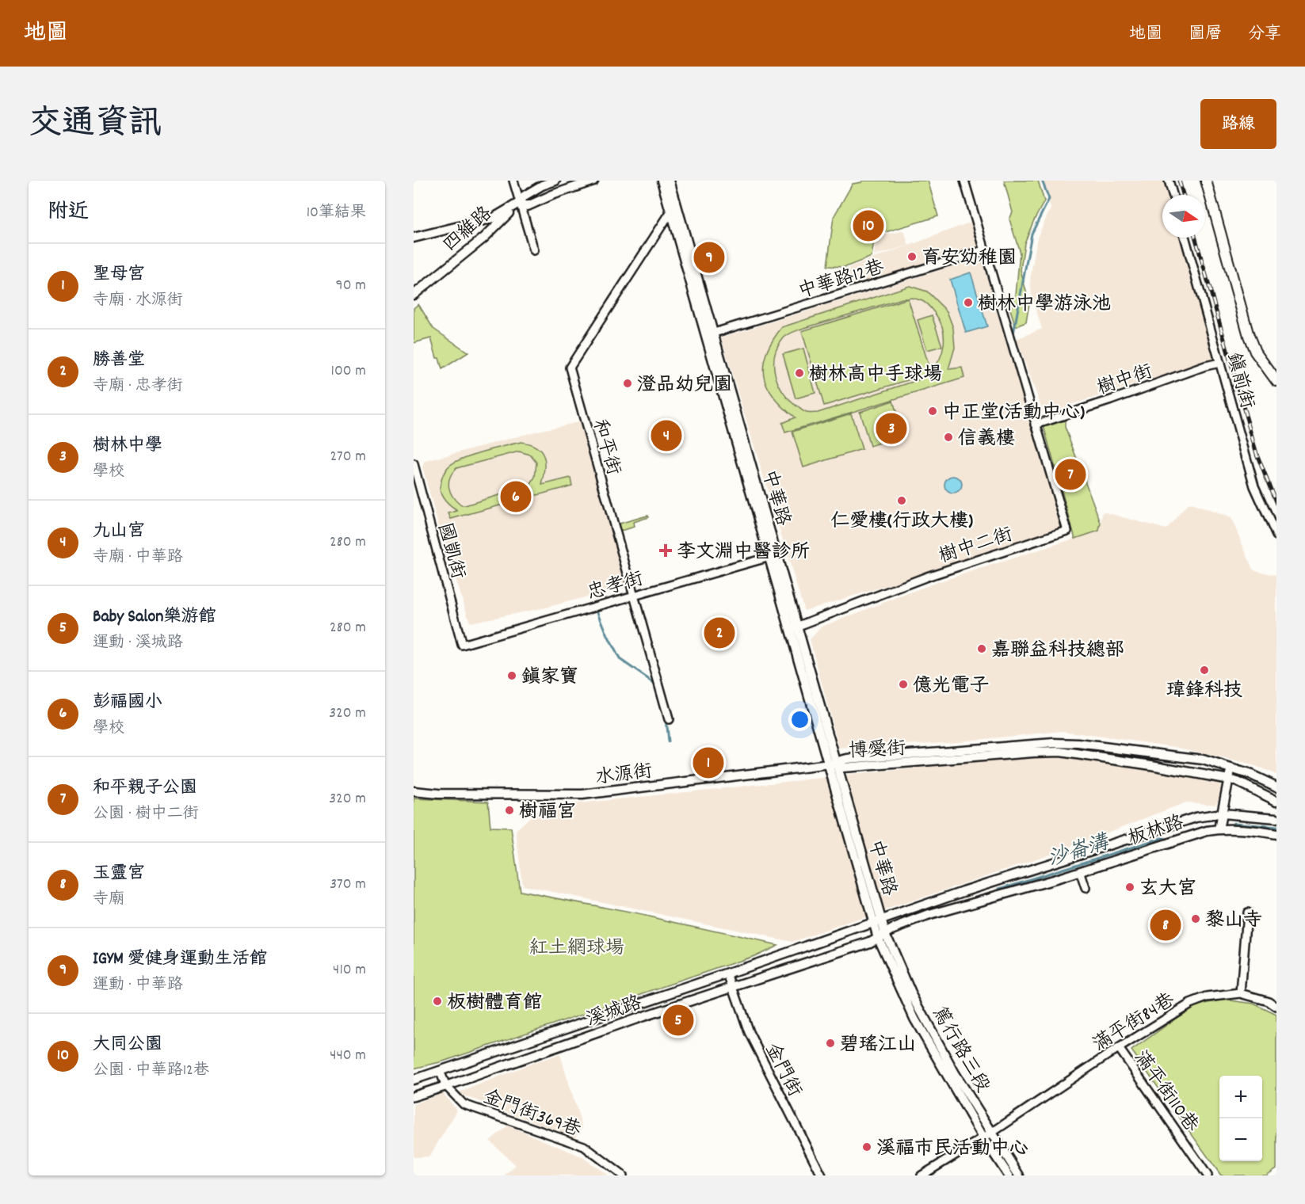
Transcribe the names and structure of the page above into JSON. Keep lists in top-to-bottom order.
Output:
{
  "streets": {
    "street": [
      "四維路",
      "中華路12巷",
      "樹中街",
      "鎮前街",
      "和平街",
      "中華路",
      "樹中二街",
      "國凱街",
      "忠孝街",
      "博愛街",
      "水源街",
      "板林路",
      "溪城路",
      "滿平街84巷",
      "篤行路三段",
      "金門街",
      "滿平街110巷",
      "金門街369巷"
    ]
  },
  "crossings": [
    ["中華路12巷", "中華路"],
    ["樹中街", "鎮前街"],
    ["樹中街", "樹中二街"],
    ["和平街", "中華路"],
    ["和平街", "忠孝街"],
    ["中華路", "樹中二街"],
    ["中華路", "忠孝街"],
    ["中華路", "博愛街"],
    ["中華路", "水源街"],
    ["中華路", "板林路"],
    ["中華路", "溪城路"],
    ["中華路", "篤行路三段"],
    ["國凱街", "忠孝街"],
    ["博愛街", "水源街"],
    ["板林路", "溪城路"],
    ["板林路", "篤行路三段"],
    ["溪城路", "篤行路三段"],
    ["溪城路", "金門街"],
    ["溪城路", "金門街369巷"],
    ["滿平街84巷", "篤行路三段"],
    ["滿平街84巷", "滿平街110巷"]
  ],
  "water": ["沙崙溝"],
  "parks": ["紅土網球場"],
  "places": {
    "other": [
      "育安幼稚園",
      "樹林中學游泳池",
      "樹林高中手球場",
      "澄品幼兒園",
      "中正堂(活動中心)",
      "信義樓",
      "仁愛樓(行政大樓)",
      "嘉聯益科技總部",
      "瑋鋒科技",
      "鎮家寶",
      "億光電子",
      "樹福宮",
      "玄大宮",
      "黎山寺",
      "板樹體育館",
      "碧瑤江山",
      "溪福市民活動中心"
    ],
    "health": ["李文淵中醫診所"]
  },
  "north": "right",
  "page": {
    "header": "地圖",
    "nav": ["地圖", "圖層", "分享"],
    "title": "交通資訊",
    "buttons": "路線",
    "heading": ["附近", "10筆結果"],
    "pins": [
      "10",
      "9",
      "3",
      "4",
      "7",
      "6",
      "2",
      "1",
      "8",
      "5"
    ],
    "list": [
      {
        "mark": "1",
        "name": "聖母宮",
        "note": "寺廟 · 水源街",
        "value": "90 m"
      },
      {
        "mark": "2",
        "name": "勝善堂",
        "note": "寺廟 · 忠孝街",
        "value": "100 m"
      },
      {
        "mark": "3",
        "name": "樹林中學",
        "note": "學校",
        "value": "270 m"
      },
      {
        "mark": "4",
        "name": "九山宮",
        "note": "寺廟 · 中華路",
        "value": "280 m"
      },
      {
        "mark": "5",
        "name": "Baby Salon樂游館",
        "note": "運動 · 溪城路",
        "value": "280 m"
      },
      {
        "mark": "6",
        "name": "彭福國小",
        "note": "學校",
        "value": "320 m"
      },
      {
        "mark": "7",
        "name": "和平親子公園",
        "note": "公園 · 樹中二街",
        "value": "320 m"
      },
      {
        "mark": "8",
        "name": "玉靈宮",
        "note": "寺廟",
        "value": "370 m"
      },
      {
        "mark": "9",
        "name": "IGYM 愛健身運動生活館",
        "note": "運動 · 中華路",
        "value": "410 m"
      },
      {
        "mark": "10",
        "name": "大同公園",
        "note": "公園 · 中華路12巷",
        "value": "440 m"
      }
    ],
    "map_buttons": ["+", "−"]
  }
}
